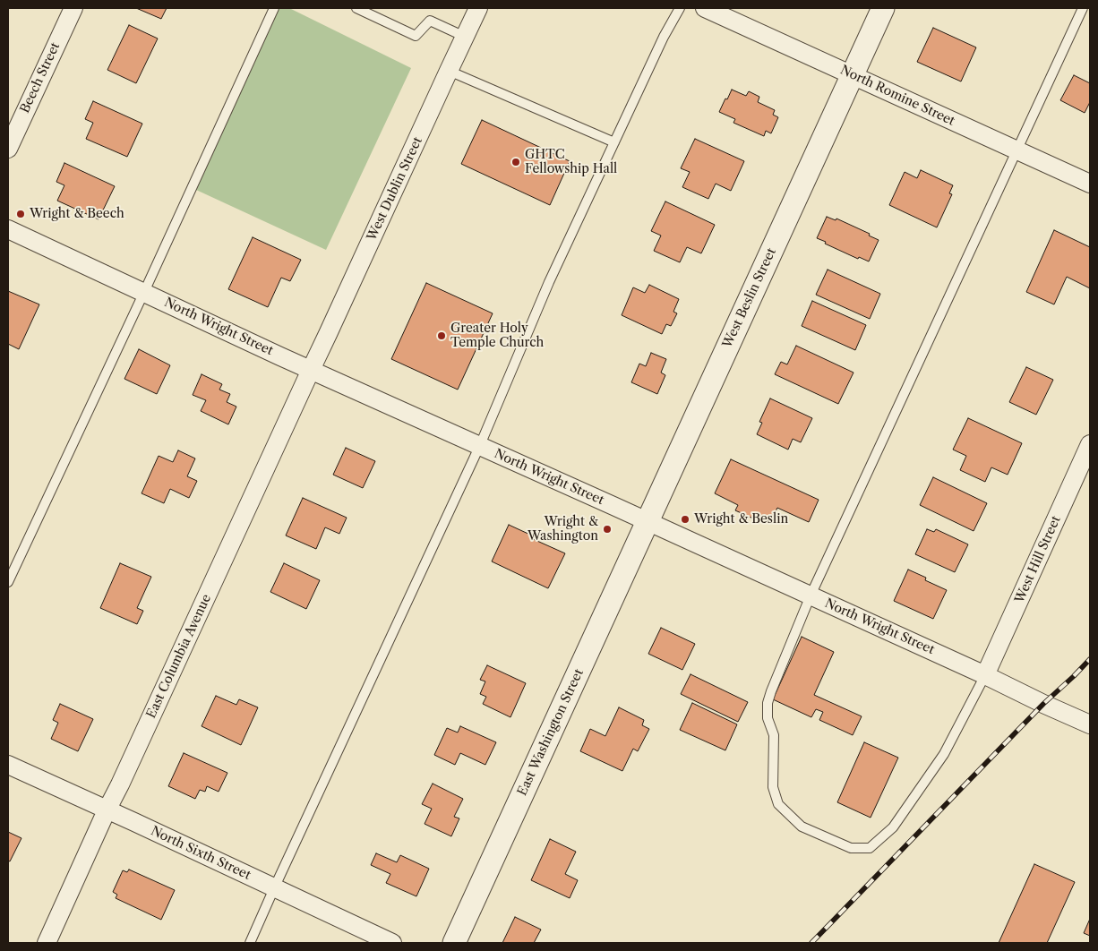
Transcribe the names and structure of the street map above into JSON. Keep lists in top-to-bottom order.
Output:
{
  "streets": {
    "street": [
      "Beech Street",
      "North Romine Street",
      "West Dublin Street",
      "West Beslin Street",
      "North Wright Street",
      "West Hill Street",
      "East Columbia Avenue",
      "East Washington Street",
      "North Sixth Street"
    ]
  },
  "crossings": [
    ["North Romine Street", "West Beslin Street"],
    ["West Dublin Street", "North Wright Street"],
    ["West Dublin Street", "East Columbia Avenue"],
    ["West Beslin Street", "North Wright Street"],
    ["West Beslin Street", "East Washington Street"],
    ["North Wright Street", "West Hill Street"],
    ["North Wright Street", "East Columbia Avenue"],
    ["North Wright Street", "East Washington Street"],
    ["East Columbia Avenue", "North Sixth Street"]
  ],
  "places": [
    "GHTC Fellowship Hall",
    "Wright & Beech",
    "Greater Holy Temple Church",
    "Wright & Beslin",
    "Wright & Washington"
  ]
}
